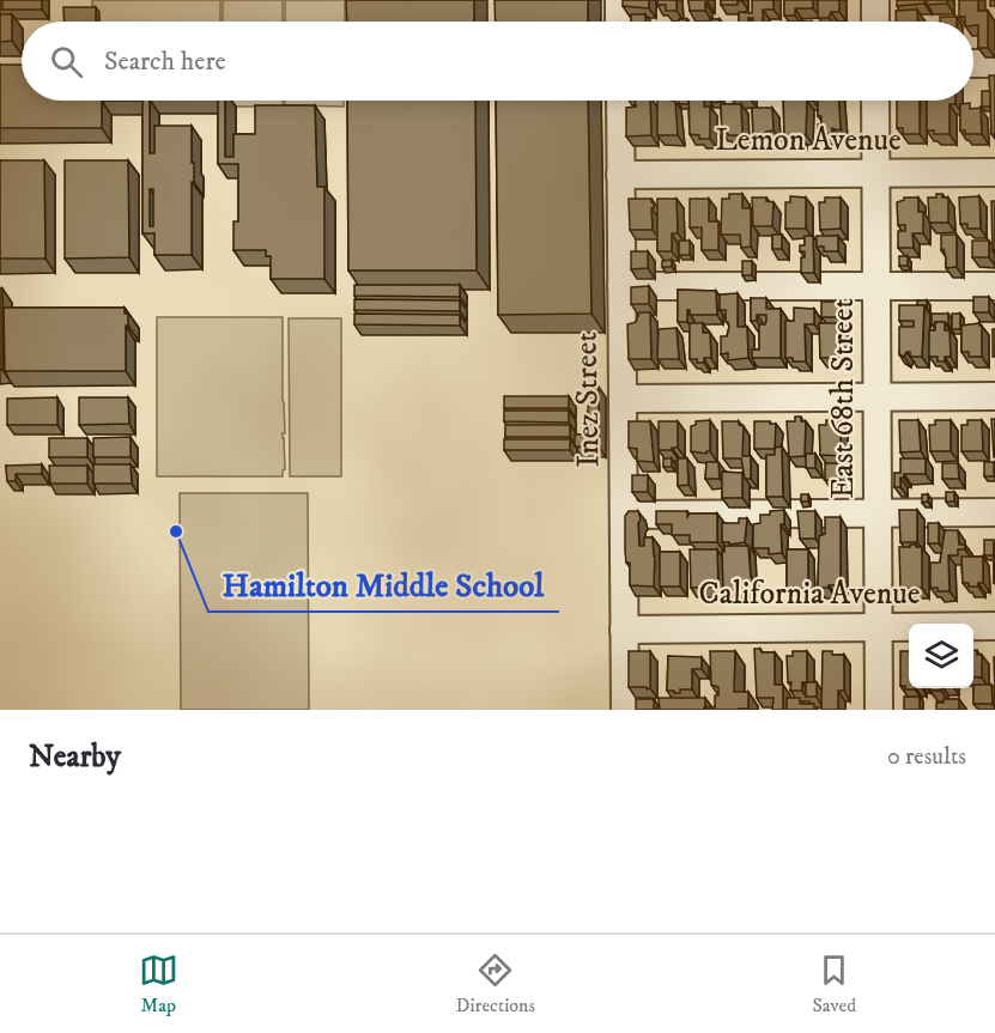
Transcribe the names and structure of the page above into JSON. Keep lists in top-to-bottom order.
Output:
{
  "streets": {
    "street": [
      "Lemon Avenue",
      "East 68th Street",
      "Inez Street",
      "California Avenue"
    ]
  },
  "crossings": [
    ["Lemon Avenue", "East 68th Street"],
    ["Lemon Avenue", "Inez Street"],
    ["East 68th Street", "California Avenue"],
    ["Inez Street", "California Avenue"]
  ],
  "places": ["Hamilton Middle School"],
  "page": {
    "search": "Search here",
    "heading": ["Nearby", "0 results"],
    "nav": ["Map", "Directions", "Saved"]
  }
}
